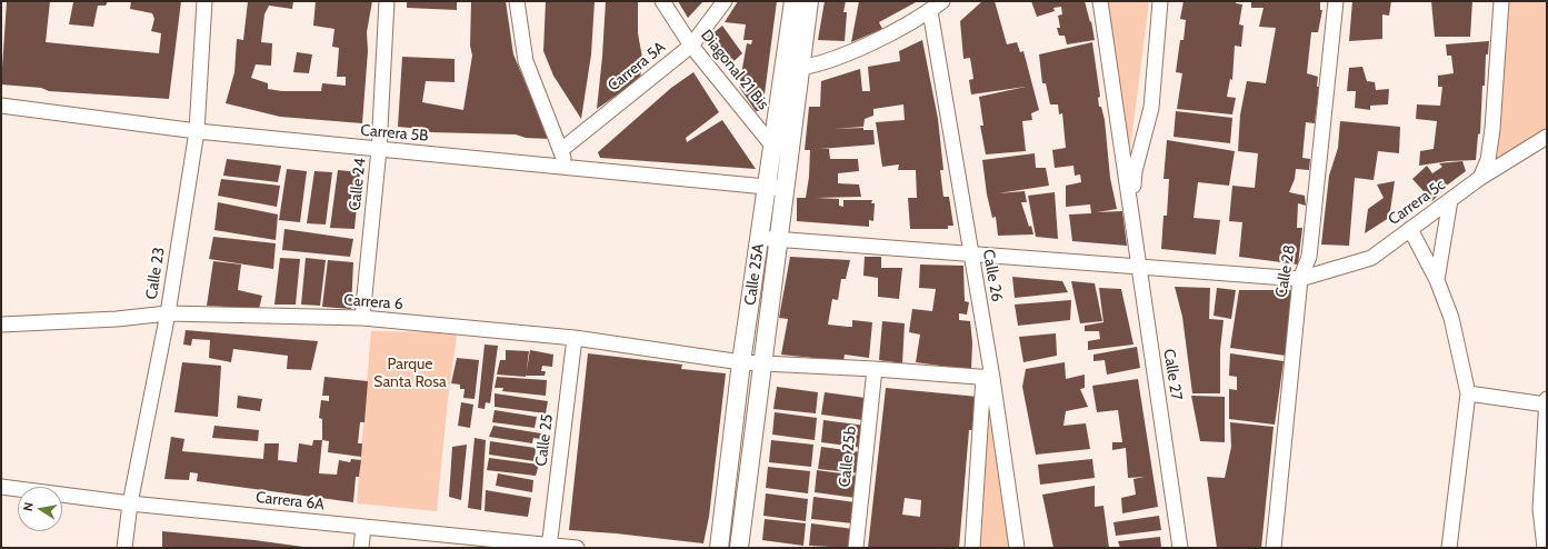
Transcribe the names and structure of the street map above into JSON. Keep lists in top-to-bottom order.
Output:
{
  "streets": {
    "street": [
      "Carrera 5A",
      "Diagonal 21 Bis",
      "Carrera 5B",
      "Calle 24",
      "Carrera 5c",
      "Calle 28",
      "Calle 23",
      "Calle 25A",
      "Calle 26",
      "Carrera 6",
      "Calle 27",
      "Calle 25",
      "Calle 25b",
      "Carrera 6A"
    ]
  },
  "crossings": [
    ["Carrera 5A", "Diagonal 21 Bis"],
    ["Diagonal 21 Bis", "Calle 25A"],
    ["Carrera 5B", "Calle 24"],
    ["Carrera 5B", "Calle 23"],
    ["Carrera 5B", "Calle 25A"],
    ["Calle 24", "Carrera 6"],
    ["Carrera 5c", "Calle 28"],
    ["Calle 23", "Carrera 6"],
    ["Calle 23", "Carrera 6A"],
    ["Calle 25A", "Carrera 6"],
    ["Calle 26", "Carrera 6"],
    ["Carrera 6", "Calle 25"],
    ["Carrera 6", "Calle 25b"],
    ["Calle 25", "Carrera 6A"]
  ],
  "parks": ["Parque Santa Rosa"],
  "north": "left"
}
